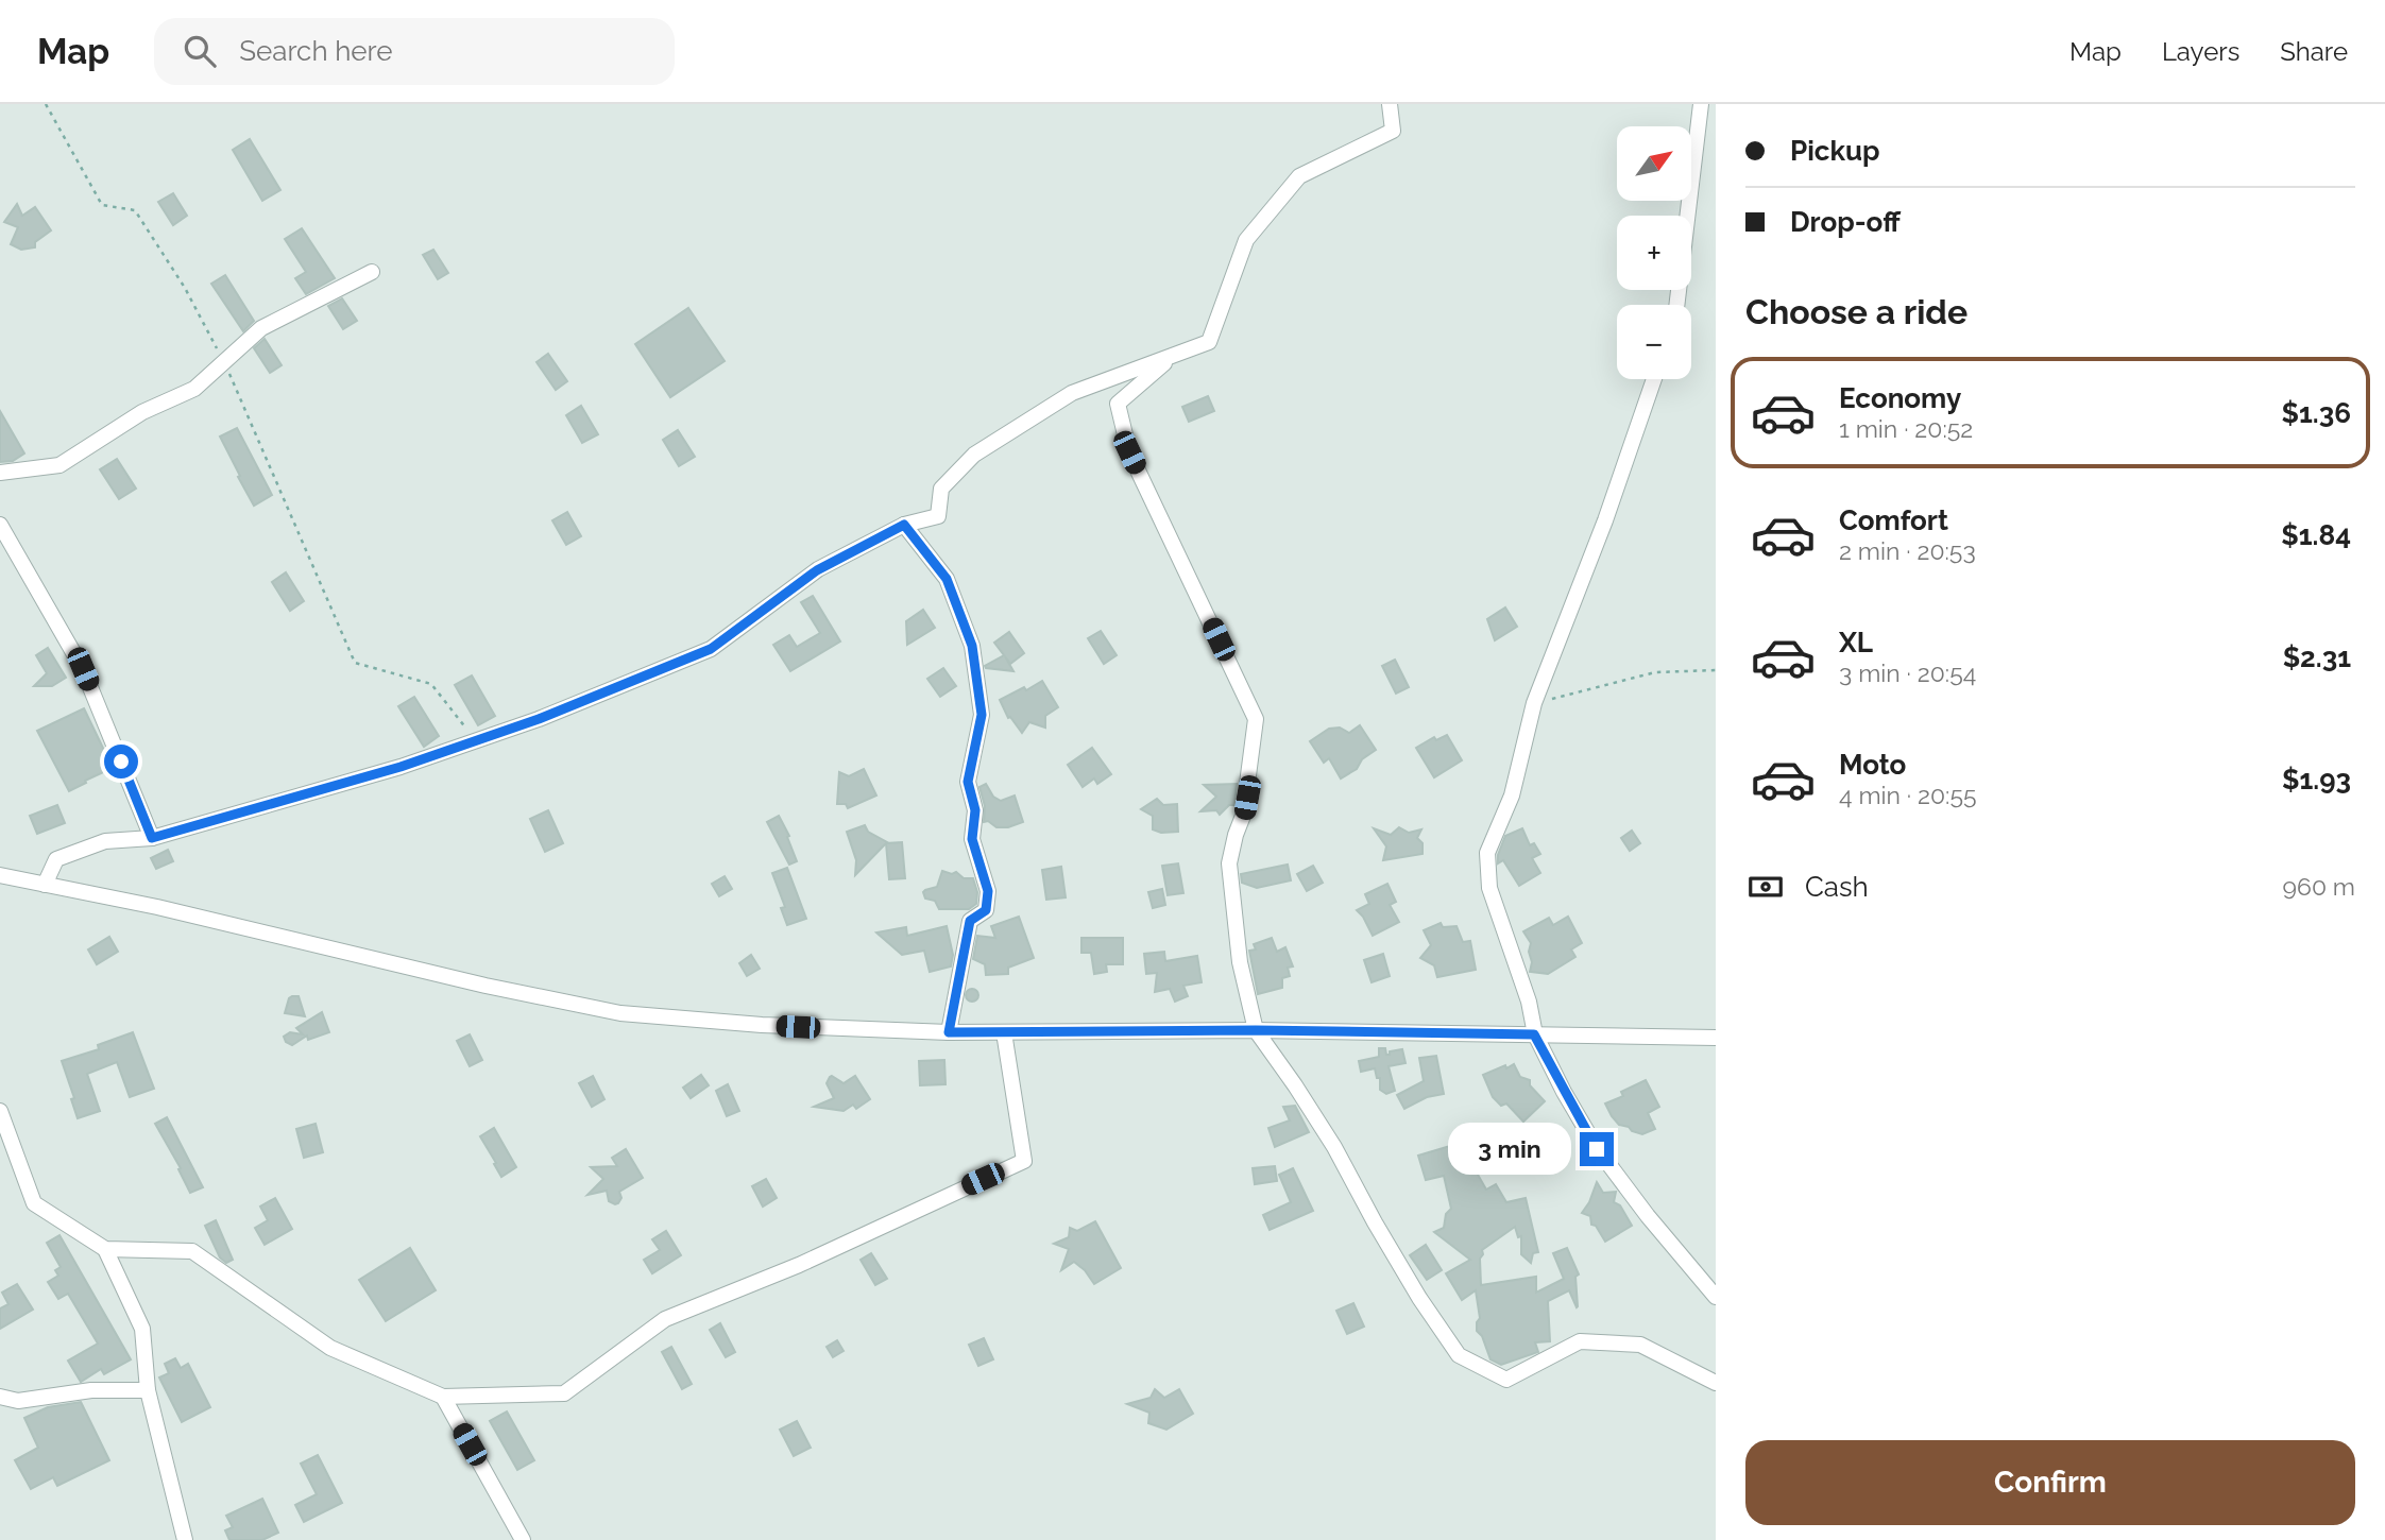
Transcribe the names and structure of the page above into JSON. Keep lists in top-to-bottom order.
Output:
{
  "north": "top right",
  "page": {
    "header": "Map",
    "search": "Search here",
    "nav": ["Map", "Layers", "Share"],
    "banner": ["Pickup", "Drop-off"],
    "map_buttons": ["+", "−"],
    "heading": "Choose a ride",
    "list": [
      {
        "name": "Economy",
        "note": "1 min · 20:52",
        "value": "$1.36"
      },
      {
        "name": "Comfort",
        "note": "2 min · 20:53",
        "value": "$1.84"
      },
      {
        "name": "XL",
        "note": "3 min · 20:54",
        "value": "$2.31"
      },
      {
        "name": "Moto",
        "note": "4 min · 20:55",
        "value": "$1.93"
      }
    ],
    "pay": ["Cash", "960 m"],
    "bubble": "3 min",
    "buttons": "Confirm"
  }
}
